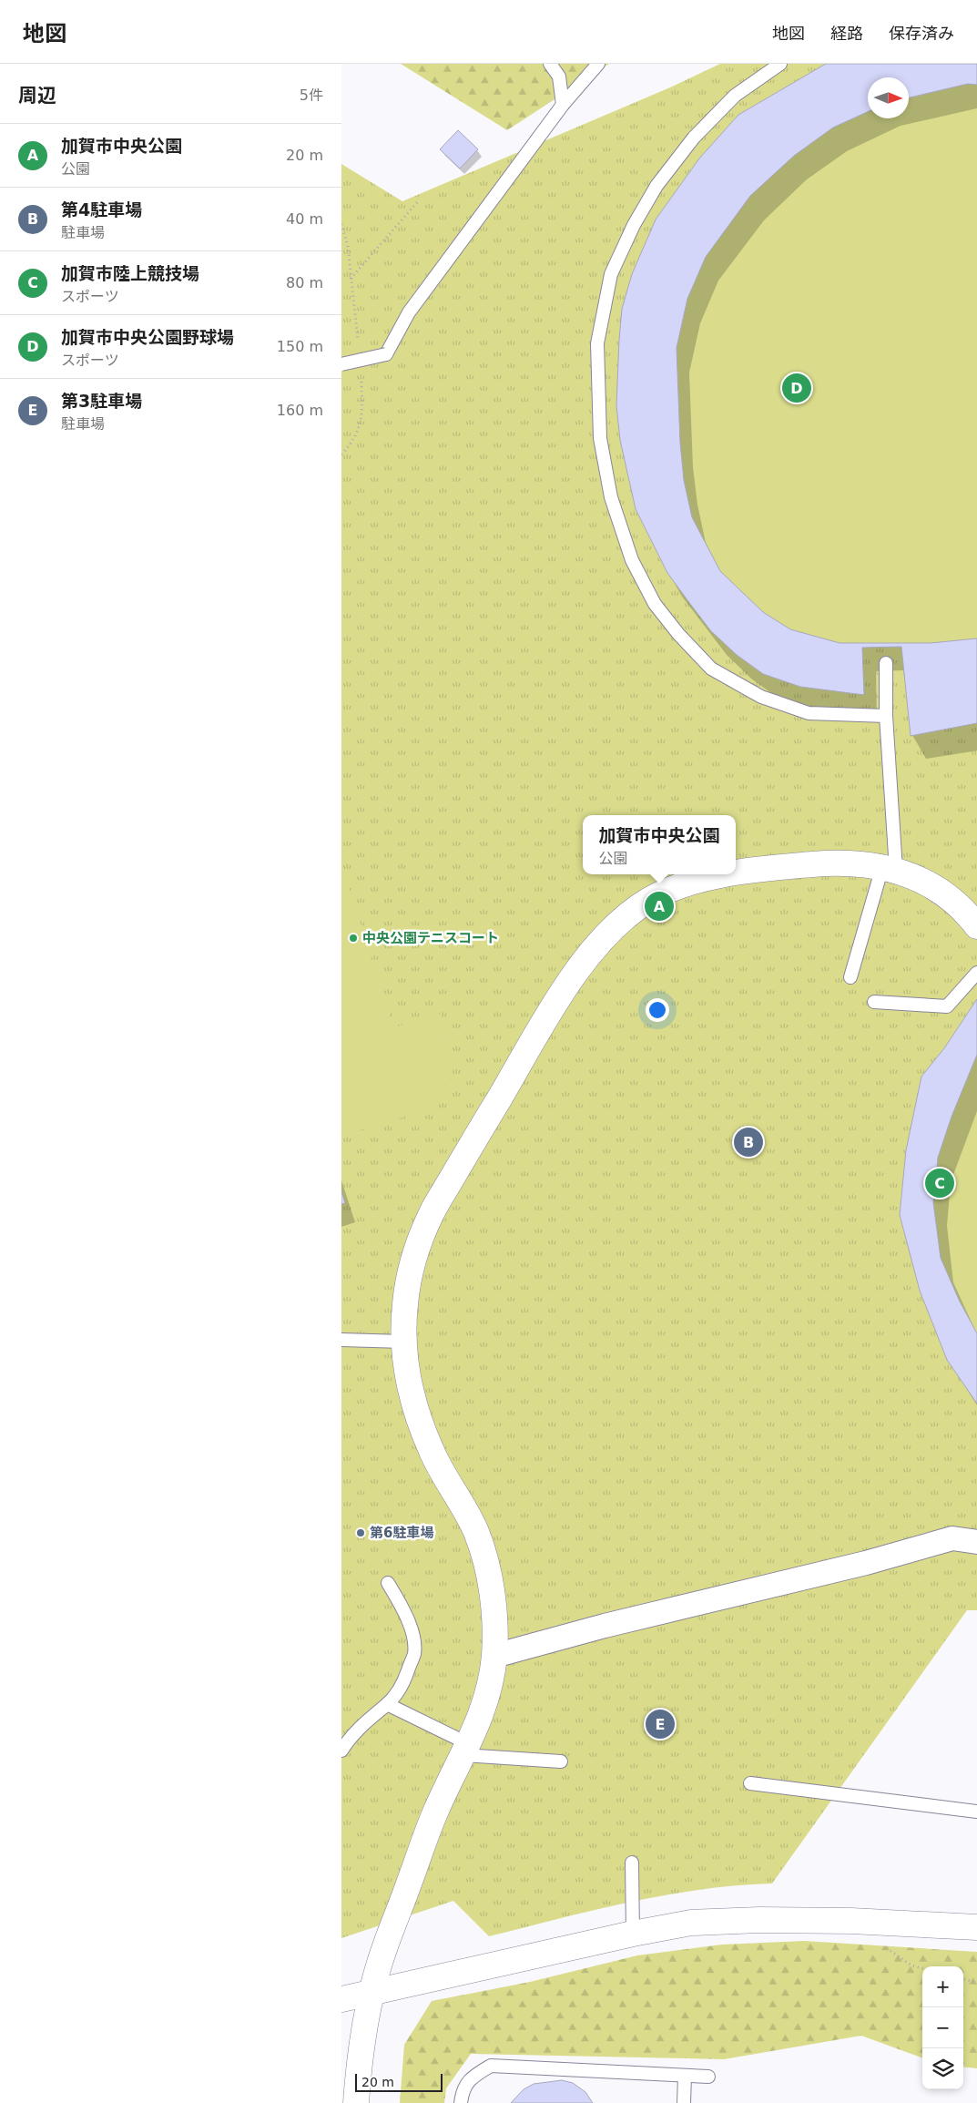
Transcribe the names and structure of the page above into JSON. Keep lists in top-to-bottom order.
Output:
{
  "places": ["中央公園テニスコート", "第6駐車場"],
  "scale_bar": "20 m",
  "north": "right",
  "page": {
    "header": "地図",
    "nav": ["地図", "経路", "保存済み"],
    "heading": ["周辺", "5件"],
    "list": [
      {
        "mark": "A",
        "name": "加賀市中央公園",
        "note": "公園",
        "value": "20 m"
      },
      {
        "mark": "B",
        "name": "第4駐車場",
        "note": "駐車場",
        "value": "40 m"
      },
      {
        "mark": "C",
        "name": "加賀市陸上競技場",
        "note": "スポーツ",
        "value": "80 m"
      },
      {
        "mark": "D",
        "name": "加賀市中央公園野球場",
        "note": "スポーツ",
        "value": "150 m"
      },
      {
        "mark": "E",
        "name": "第3駐車場",
        "note": "駐車場",
        "value": "160 m"
      }
    ],
    "pins": [
      "D",
      "A",
      "B",
      "C",
      "E"
    ],
    "popup": ["加賀市中央公園", "公園"],
    "map_buttons": ["+", "−"],
    "scale": "20 m"
  }
}
